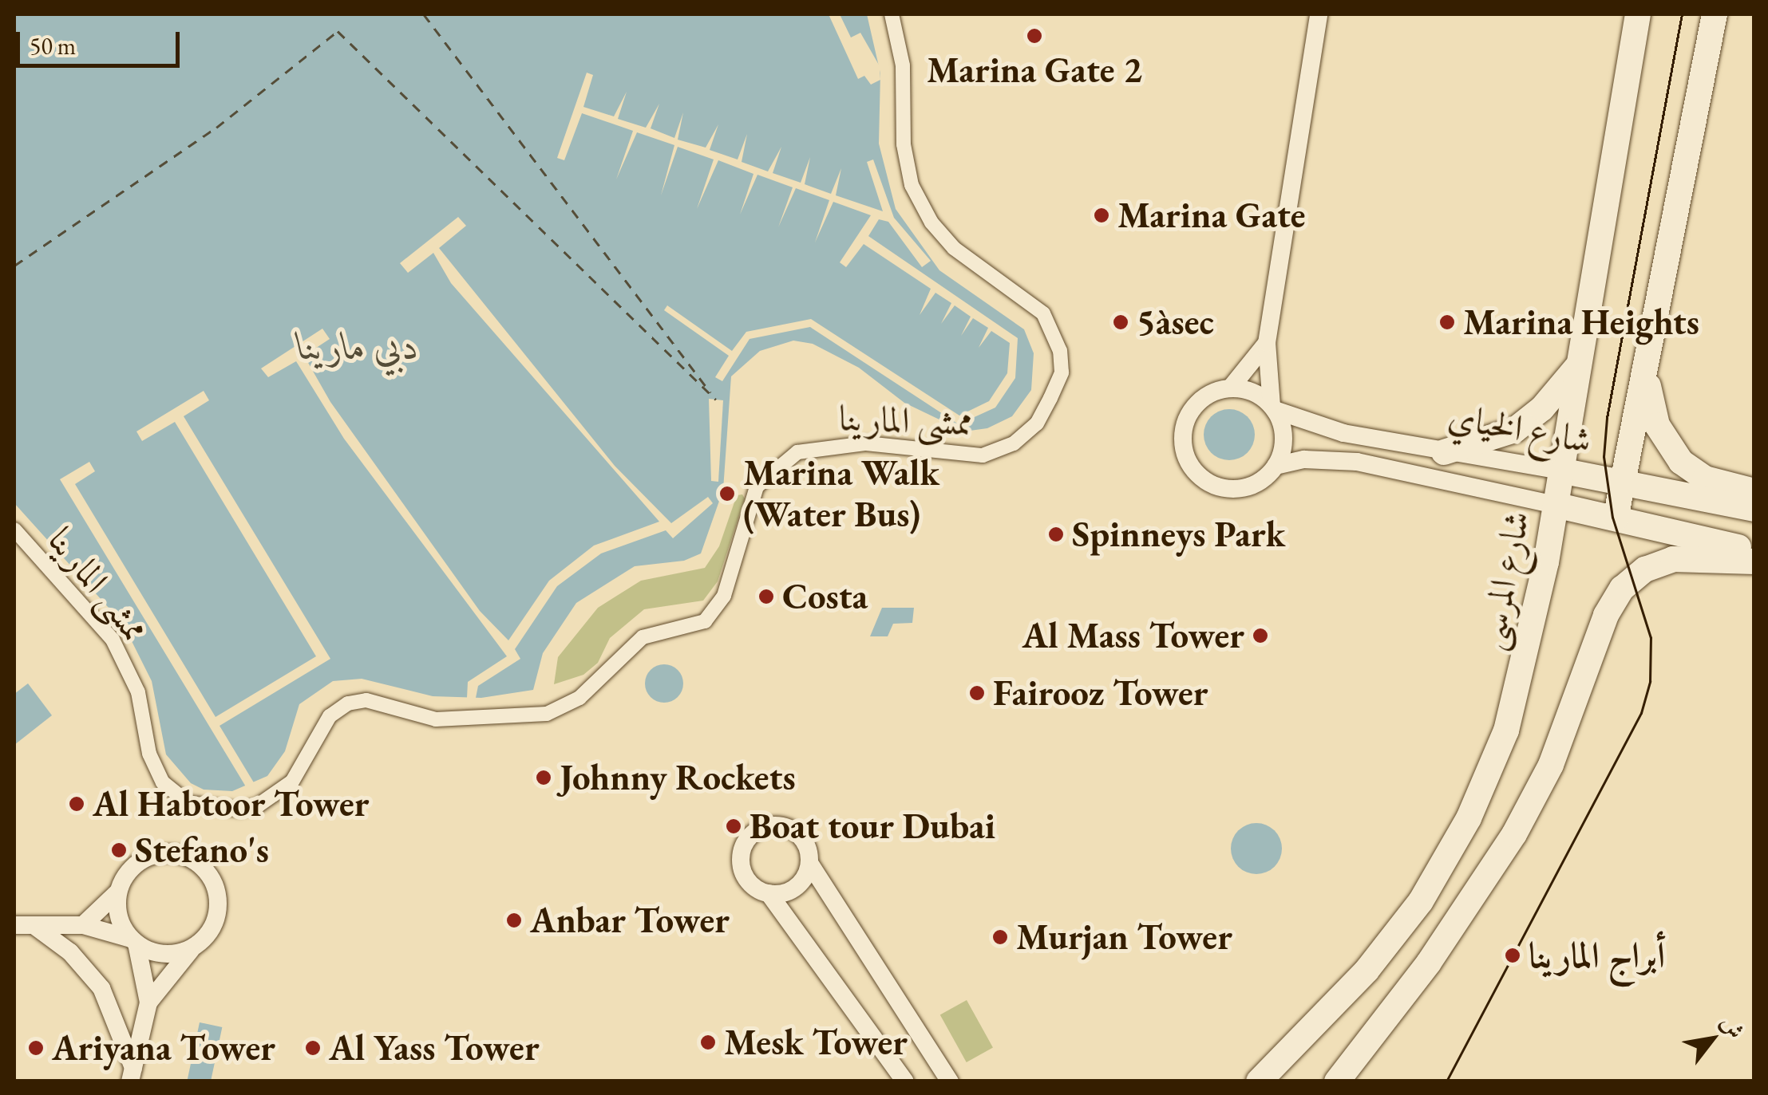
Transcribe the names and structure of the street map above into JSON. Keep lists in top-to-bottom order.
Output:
{
  "streets": {
    "main road": ["شارع الخياي", "شارع المرسى"],
    "street": ["ممشى المارينا"]
  },
  "crossings": [
    ["شارع الخياي", "شارع المرسى"]
  ],
  "water": ["دبي مارينا"],
  "places": [
    "Marina Gate 2",
    "Marina Gate",
    "5àsec",
    "Marina Heights",
    "Marina Walk (Water Bus)",
    "Spinneys Park",
    "Costa",
    "Al Mass Tower",
    "Fairooz Tower",
    "Johnny Rockets",
    "Al Habtoor Tower",
    "Boat tour Dubai",
    "Stefano's",
    "Anbar Tower",
    "Murjan Tower",
    "أبراج المارينا",
    "Mesk Tower",
    "Ariyana Tower",
    "Al Yass Tower"
  ],
  "scale_bar": "50 m",
  "north": "top right"
}
